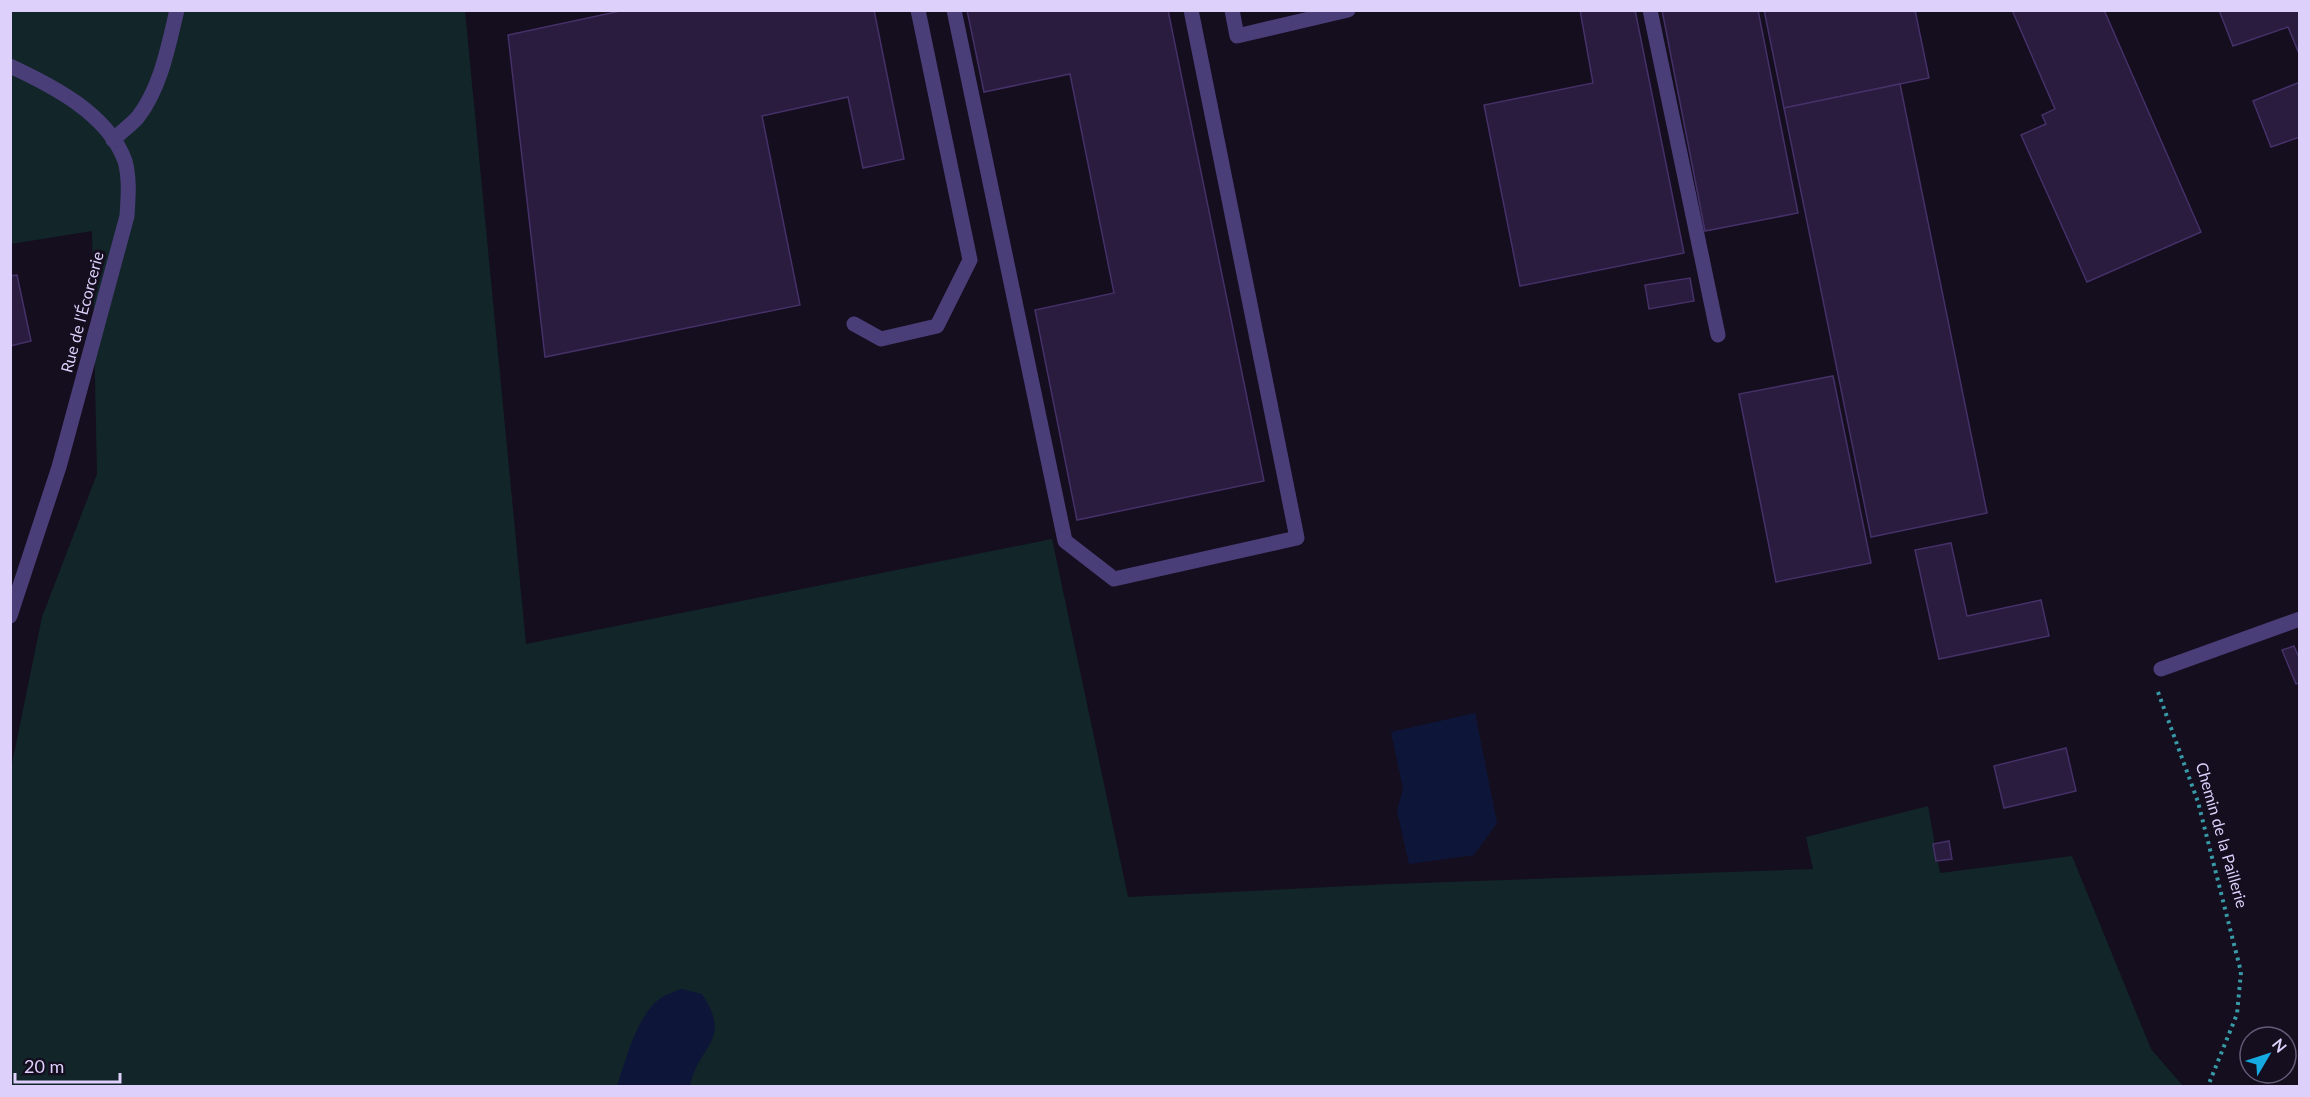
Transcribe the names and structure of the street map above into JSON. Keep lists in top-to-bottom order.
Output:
{
  "streets": {
    "street": ["Rue de l'Écorcerie"],
    "path": ["Chemin de la Paillerie"]
  },
  "scale_bar": "20 m",
  "north": "top right"
}
